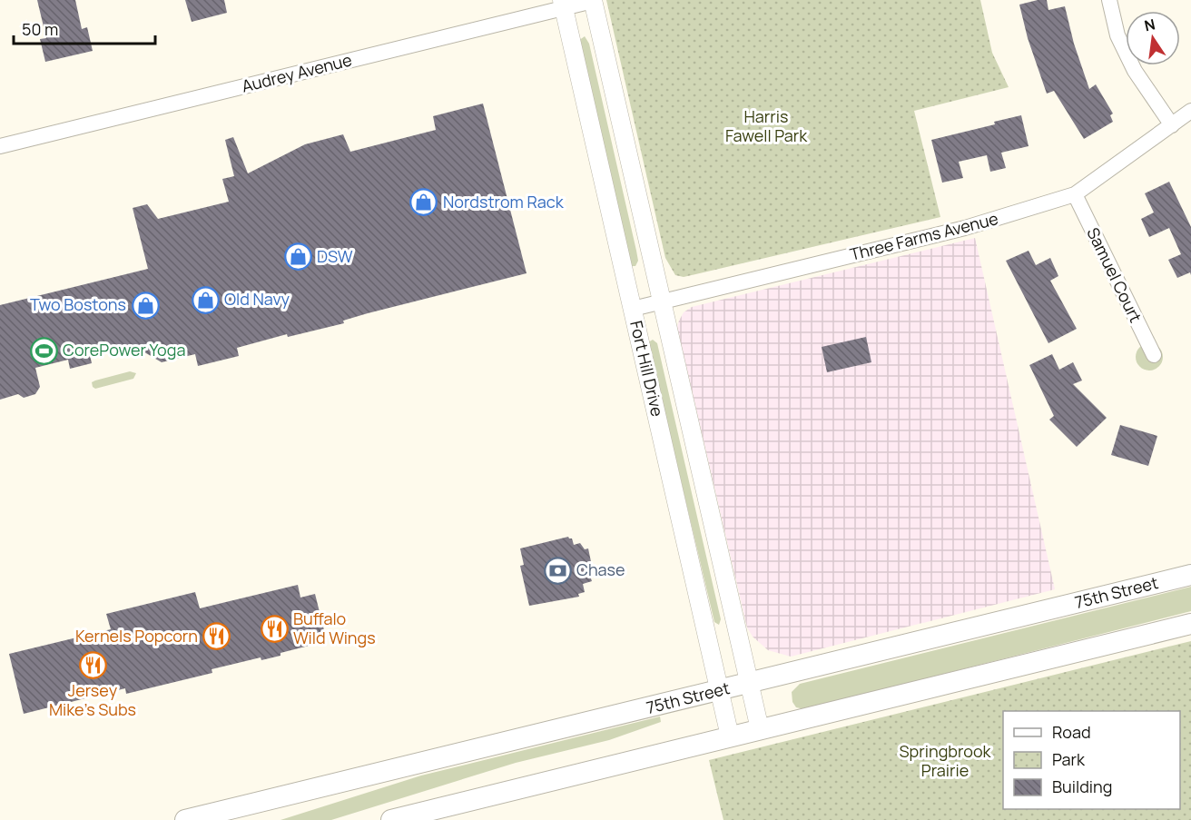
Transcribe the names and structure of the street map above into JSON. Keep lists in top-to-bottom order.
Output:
{
  "streets": {
    "main road": ["75th Street"],
    "street": [
      "Audrey Avenue",
      "Three Farms Avenue",
      "Samuel Court",
      "Fort Hill Drive"
    ]
  },
  "crossings": [
    ["Audrey Avenue", "Fort Hill Drive"],
    ["Three Farms Avenue", "Samuel Court"],
    ["Three Farms Avenue", "Fort Hill Drive"],
    ["Fort Hill Drive", "75th Street"]
  ],
  "parks": ["Harris Fawell Park", "Springbrook Prairie"],
  "places": {
    "shop": [
      "Nordstrom Rack",
      "DSW",
      "Old Navy",
      "Two Bostons"
    ],
    "sports": ["CorePower Yoga"],
    "bank": ["Chase"],
    "restaurant": ["Buffalo Wild Wings", "Kernels Popcorn", "Jersey Mike's Subs"]
  },
  "legend": ["Road", "Park", "Building"],
  "scale_bar": "50 m",
  "north": "top"
}
